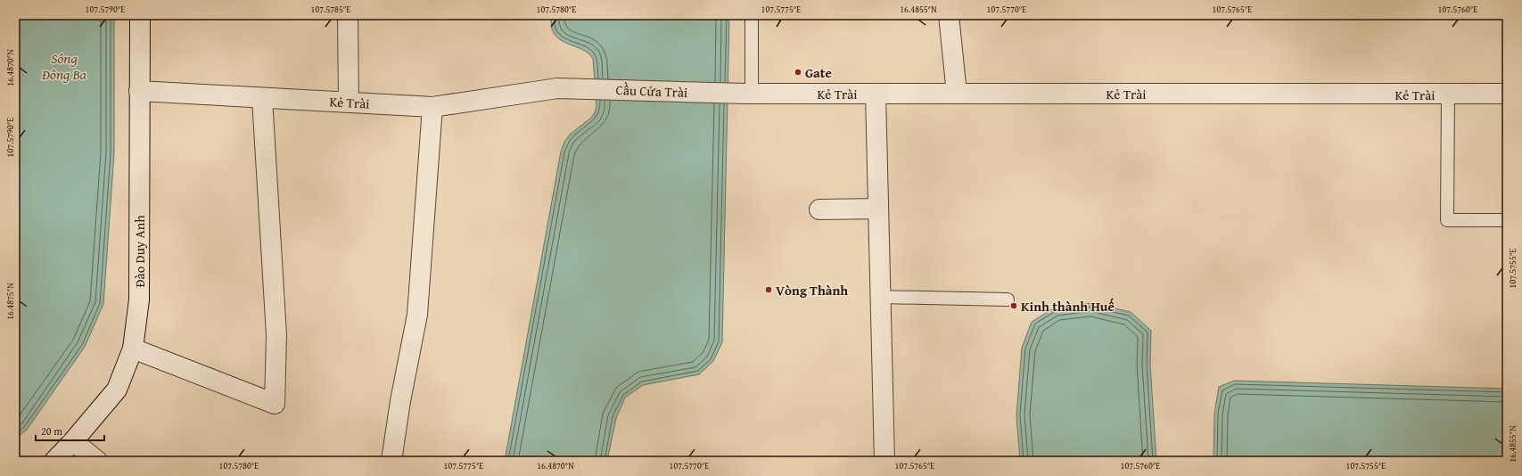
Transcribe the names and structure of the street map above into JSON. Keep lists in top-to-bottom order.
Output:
{
  "streets": {
    "street": ["Cầu Cửa Trài", "Kẻ Trài", "Đào Duy Anh"]
  },
  "crossings": [
    ["Cầu Cửa Trài", "Kẻ Trài"],
    ["Kẻ Trài", "Đào Duy Anh"]
  ],
  "water": ["Sông Đông Ba"],
  "places": ["Gate", "Vòng Thành", "Kinh thành Huế"],
  "scale_bar": "20 m",
  "coordinates": [
    "107.5790°E",
    "107.5785°E",
    "107.5780°E",
    "107.5775°E",
    "16.4855°N",
    "107.5770°E",
    "107.5765°E",
    "107.5760°E",
    "16.4870°N",
    "107.5755°E",
    "16.4875°N"
  ]
}
